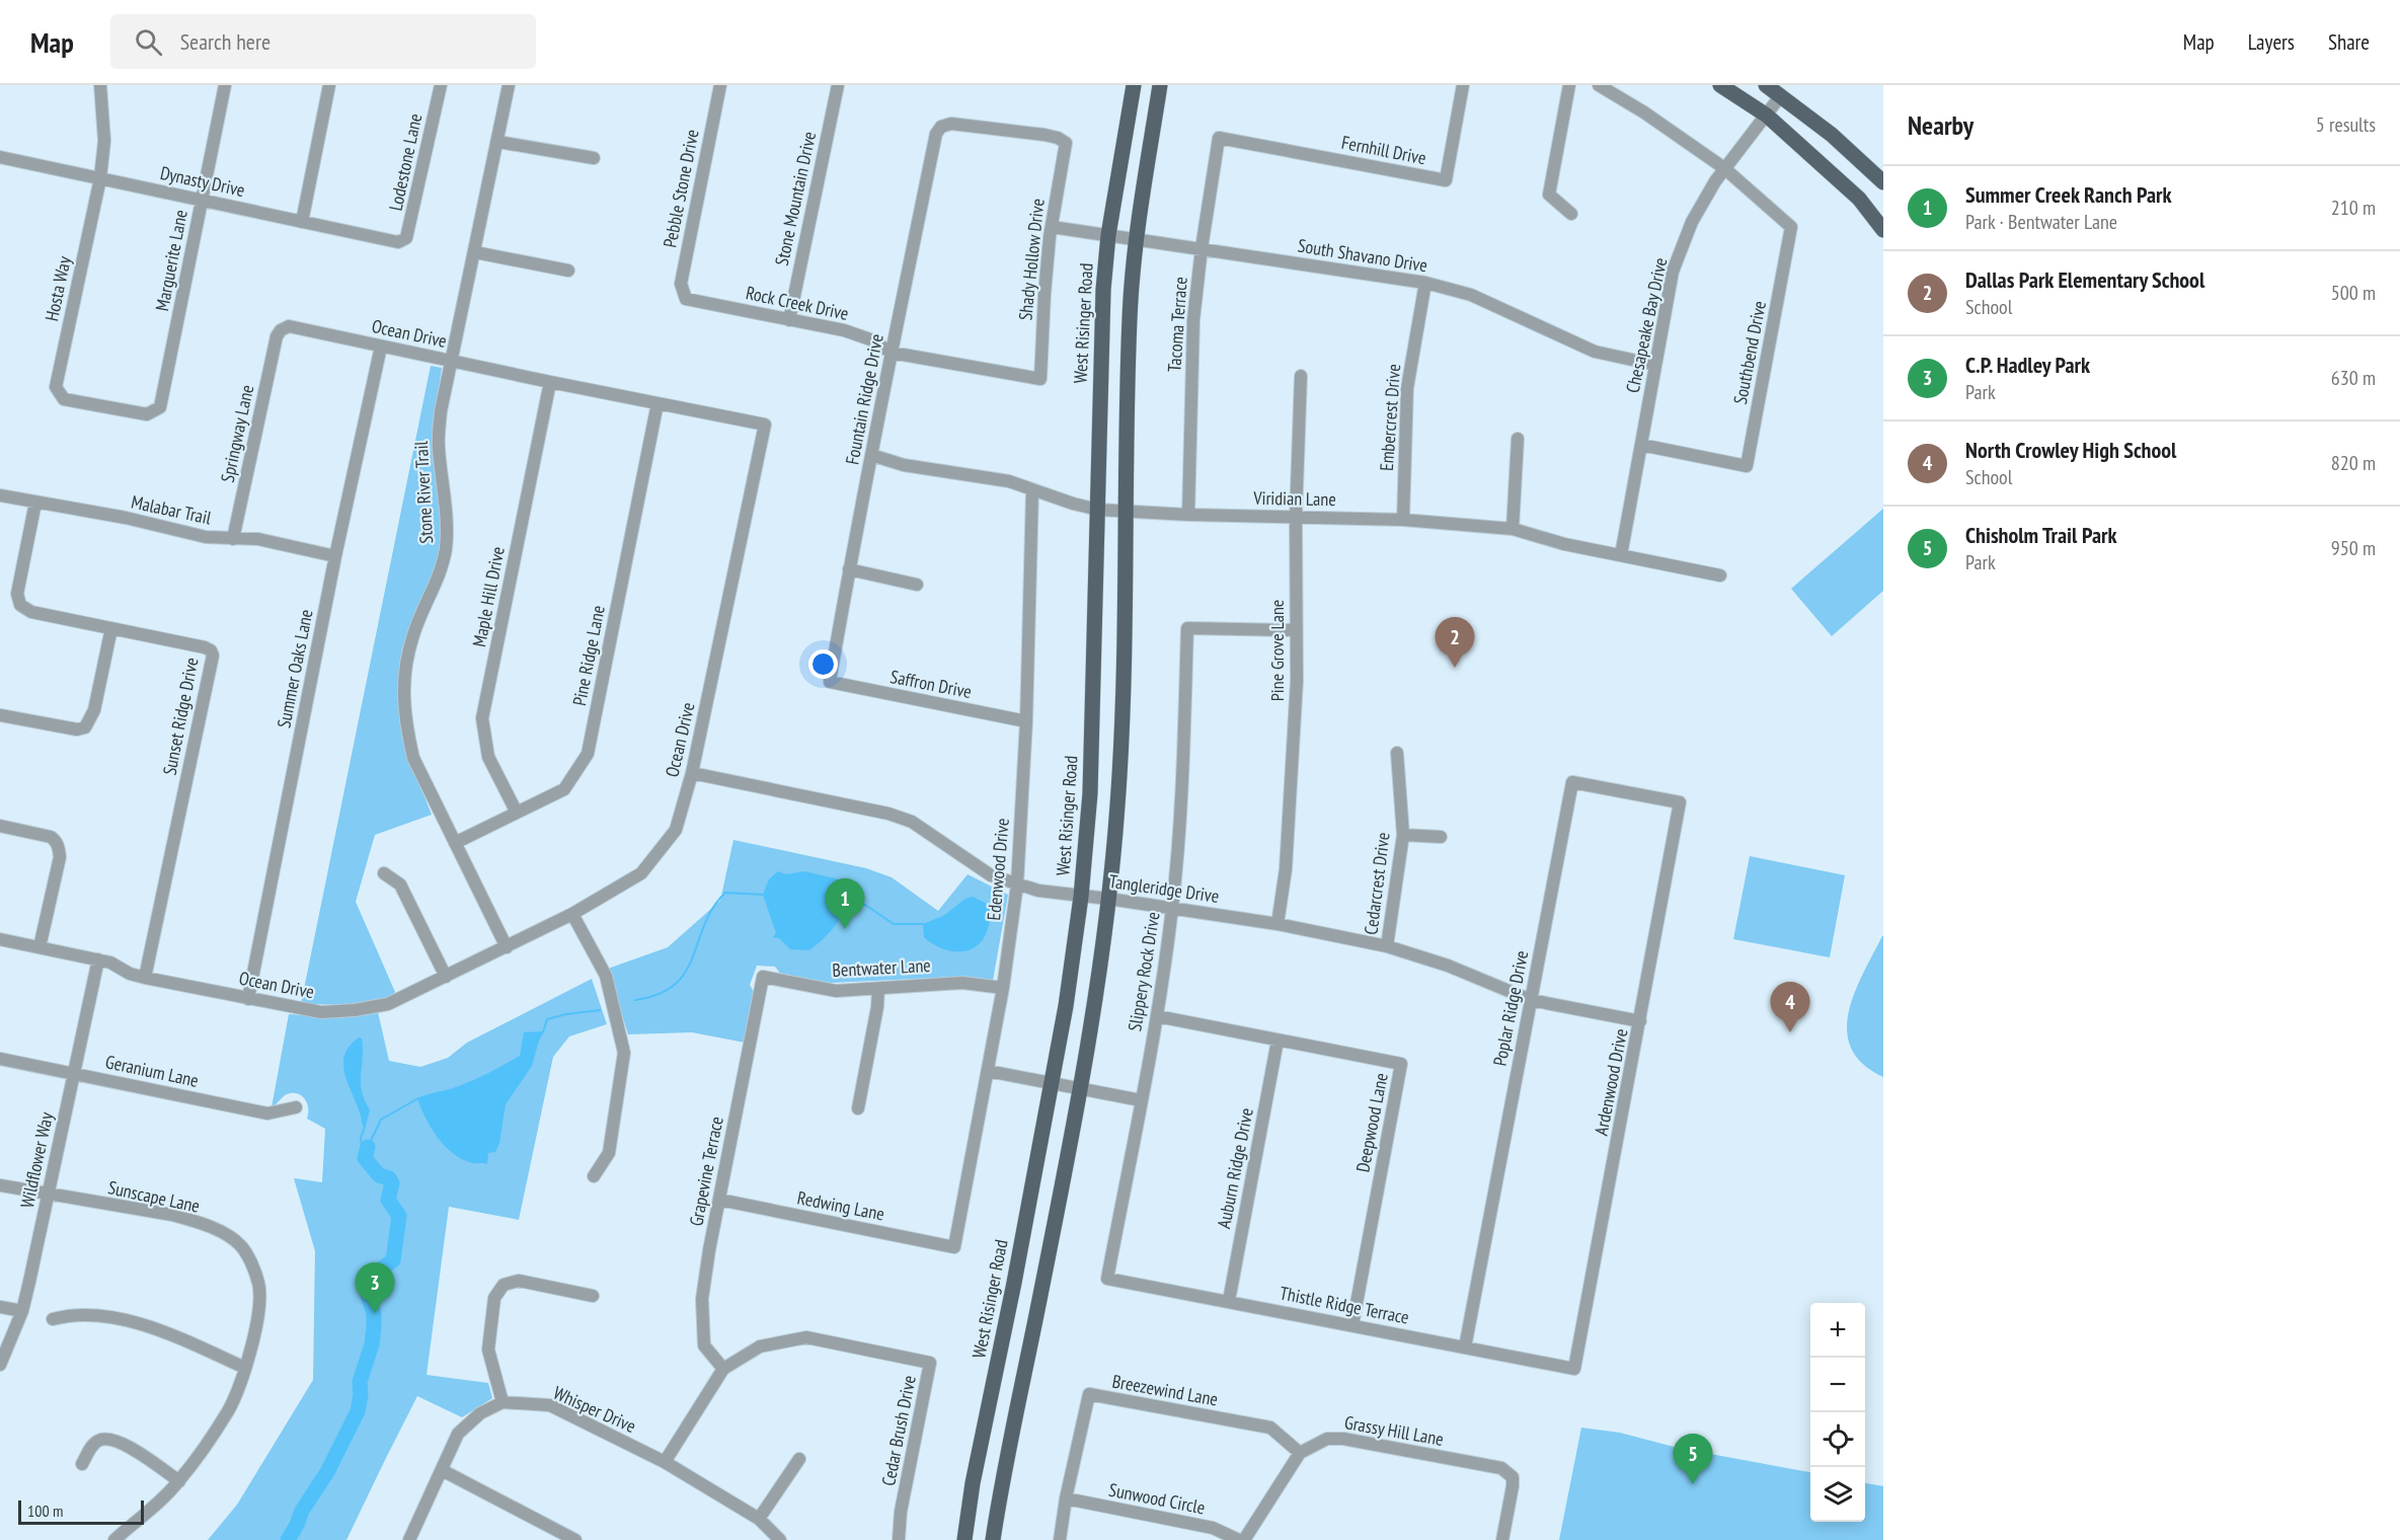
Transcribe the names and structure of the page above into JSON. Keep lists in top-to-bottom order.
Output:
{
  "streets": {
    "main road": ["West Risinger Road"],
    "street": [
      "Fernhill Drive",
      "Lodestone Lane",
      "Dynasty Drive",
      "Pebble Stone Drive",
      "Stone Mountain Drive",
      "South Shavano Drive",
      "Shady Hollow Drive",
      "Marguerite Lane",
      "Hosta Way",
      "Rock Creek Drive",
      "Tacoma Terrace",
      "Chesapeake Bay Drive",
      "Ocean Drive",
      "Southbend Drive",
      "Fountain Ridge Drive",
      "Embercrest Drive",
      "Springway Lane",
      "Stone River Trail",
      "Viridian Lane",
      "Malabar Trail",
      "Maple Hill Drive",
      "Pine Grove Lane",
      "Pine Ridge Lane",
      "Summer Oaks Lane",
      "Saffron Drive",
      "Sunset Ridge Drive",
      "Edenwood Drive",
      "Cedarcrest Drive",
      "Tangleridge Drive",
      "Bentwater Lane",
      "Slippery Rock Drive",
      "Poplar Ridge Drive",
      "Geranium Lane",
      "Ardenwood Drive",
      "Deepwood Lane",
      "Wildflower Way",
      "Auburn Ridge Drive",
      "Grapevine Terrace",
      "Sunscape Lane",
      "Redwing Lane",
      "Thistle Ridge Terrace",
      "Breezewind Lane",
      "Whisper Drive",
      "Cedar Brush Drive",
      "Grassy Hill Lane",
      "Sunwood Circle"
    ]
  },
  "crossings": [
    ["Fernhill Drive", "Tacoma Terrace"],
    ["Lodestone Lane", "Dynasty Drive"],
    ["Dynasty Drive", "Marguerite Lane"],
    ["Dynasty Drive", "Hosta Way"],
    ["Pebble Stone Drive", "Rock Creek Drive"],
    ["Stone Mountain Drive", "Rock Creek Drive"],
    ["South Shavano Drive", "Shady Hollow Drive"],
    ["South Shavano Drive", "West Risinger Road"],
    ["South Shavano Drive", "Tacoma Terrace"],
    ["South Shavano Drive", "Chesapeake Bay Drive"],
    ["South Shavano Drive", "Embercrest Drive"],
    ["Shady Hollow Drive", "Rock Creek Drive"],
    ["Shady Hollow Drive", "Fountain Ridge Drive"],
    ["Marguerite Lane", "Hosta Way"],
    ["Rock Creek Drive", "Fountain Ridge Drive"],
    ["West Risinger Road", "Viridian Lane"],
    ["West Risinger Road", "Tangleridge Drive"],
    ["Tacoma Terrace", "Viridian Lane"],
    ["Chesapeake Bay Drive", "Southbend Drive"],
    ["Chesapeake Bay Drive", "Viridian Lane"],
    ["Ocean Drive", "Springway Lane"],
    ["Ocean Drive", "Stone River Trail"],
    ["Ocean Drive", "Maple Hill Drive"],
    ["Ocean Drive", "Pine Ridge Lane"],
    ["Ocean Drive", "Summer Oaks Lane"],
    ["Ocean Drive", "Sunset Ridge Drive"],
    ["Ocean Drive", "Tangleridge Drive"],
    ["Ocean Drive", "Wildflower Way"],
    ["Fountain Ridge Drive", "Viridian Lane"],
    ["Fountain Ridge Drive", "Saffron Drive"],
    ["Embercrest Drive", "Viridian Lane"],
    ["Springway Lane", "Malabar Trail"],
    ["Stone River Trail", "Pine Ridge Lane"],
    ["Viridian Lane", "Pine Grove Lane"],
    ["Viridian Lane", "Edenwood Drive"],
    ["Malabar Trail", "Summer Oaks Lane"],
    ["Malabar Trail", "Sunset Ridge Drive"],
    ["Maple Hill Drive", "Pine Ridge Lane"],
    ["Pine Grove Lane", "Tangleridge Drive"],
    ["Pine Grove Lane", "Slippery Rock Drive"],
    ["Saffron Drive", "Edenwood Drive"],
    ["Edenwood Drive", "Tangleridge Drive"],
    ["Edenwood Drive", "Bentwater Lane"],
    ["Edenwood Drive", "Redwing Lane"],
    ["Cedarcrest Drive", "Tangleridge Drive"],
    ["Tangleridge Drive", "Slippery Rock Drive"],
    ["Tangleridge Drive", "Poplar Ridge Drive"],
    ["Tangleridge Drive", "Ardenwood Drive"],
    ["Bentwater Lane", "Grapevine Terrace"],
    ["Slippery Rock Drive", "Deepwood Lane"],
    ["Slippery Rock Drive", "Thistle Ridge Terrace"],
    ["Poplar Ridge Drive", "Ardenwood Drive"],
    ["Poplar Ridge Drive", "Thistle Ridge Terrace"],
    ["Geranium Lane", "Wildflower Way"],
    ["Ardenwood Drive", "Thistle Ridge Terrace"],
    ["Deepwood Lane", "Auburn Ridge Drive"],
    ["Deepwood Lane", "Thistle Ridge Terrace"],
    ["Wildflower Way", "Sunscape Lane"],
    ["Auburn Ridge Drive", "Thistle Ridge Terrace"],
    ["Grapevine Terrace", "Redwing Lane"],
    ["Grapevine Terrace", "Cedar Brush Drive"],
    ["Breezewind Lane", "Grassy Hill Lane"],
    ["Breezewind Lane", "Sunwood Circle"],
    ["Whisper Drive", "Cedar Brush Drive"],
    ["Grassy Hill Lane", "Sunwood Circle"]
  ],
  "scale_bar": "100 m",
  "page": {
    "header": "Map",
    "search": "Search here",
    "nav": ["Map", "Layers", "Share"],
    "heading": ["Nearby", "5 results"],
    "list": [
      {
        "mark": "1",
        "name": "Summer Creek Ranch Park",
        "note": "Park · Bentwater Lane",
        "value": "210 m"
      },
      {
        "mark": "2",
        "name": "Dallas Park Elementary School",
        "note": "School",
        "value": "500 m"
      },
      {
        "mark": "3",
        "name": "C.P. Hadley Park",
        "note": "Park",
        "value": "630 m"
      },
      {
        "mark": "4",
        "name": "North Crowley High School",
        "note": "School",
        "value": "820 m"
      },
      {
        "mark": "5",
        "name": "Chisholm Trail Park",
        "note": "Park",
        "value": "950 m"
      }
    ],
    "pins": [
      "2",
      "1",
      "4",
      "3",
      "5"
    ],
    "map_buttons": ["+", "−"],
    "scale": "100 m"
  }
}
